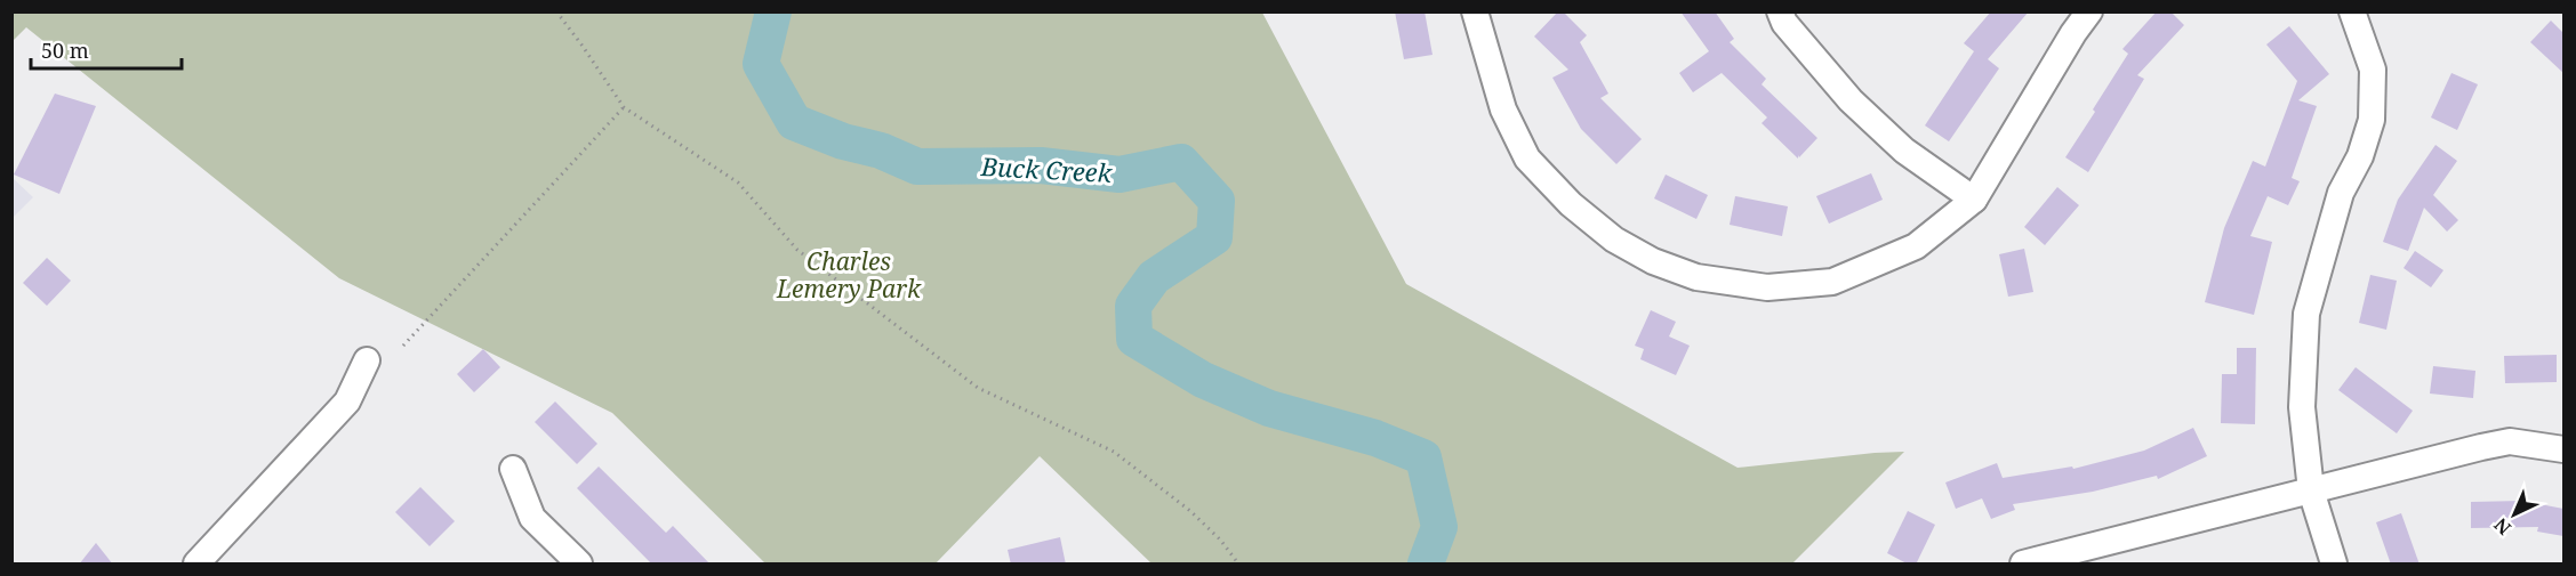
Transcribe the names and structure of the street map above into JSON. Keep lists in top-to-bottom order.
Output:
{
  "water": ["Buck Creek"],
  "parks": ["Charles Lemery Park"],
  "scale_bar": "50 m",
  "north": "bottom left"
}
